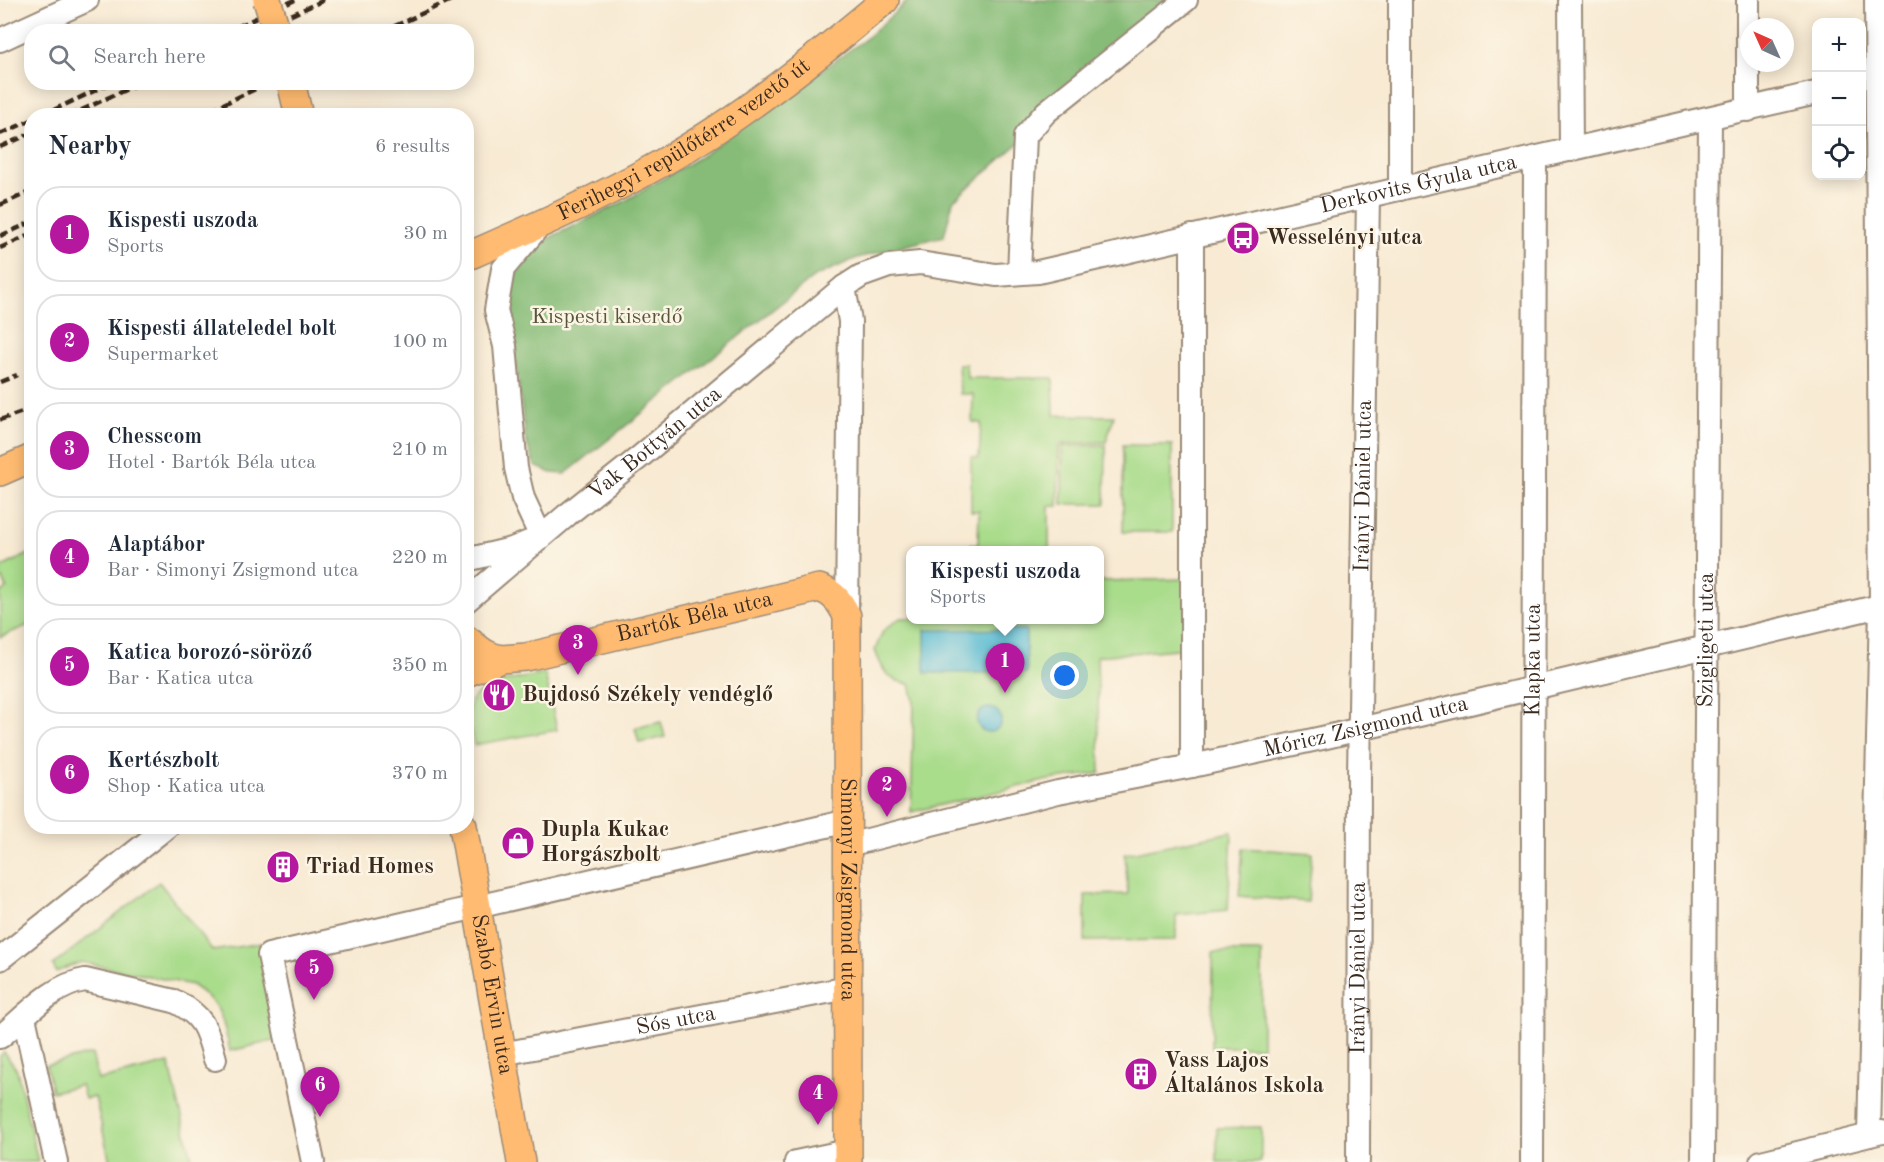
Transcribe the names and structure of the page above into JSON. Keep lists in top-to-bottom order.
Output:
{
  "streets": {
    "main road": [
      "Ferihegyi repülőtérre vezető út",
      "Bartók Béla utca",
      "Simonyi Zsigmond utca",
      "Szabó Ervin utca"
    ],
    "street": [
      "Derkovits Gyula utca",
      "Vak Bottyán utca",
      "Irányi Dániel utca",
      "Szigligeti utca",
      "Klapka utca",
      "Móricz Zsigmond utca",
      "Sós utca"
    ]
  },
  "crossings": [
    ["Derkovits Gyula utca", "Vak Bottyán utca"],
    ["Derkovits Gyula utca", "Irányi Dániel utca"],
    ["Derkovits Gyula utca", "Szigligeti utca"],
    ["Derkovits Gyula utca", "Klapka utca"],
    ["Derkovits Gyula utca", "Simonyi Zsigmond utca"],
    ["Vak Bottyán utca", "Simonyi Zsigmond utca"],
    ["Irányi Dániel utca", "Móricz Zsigmond utca"],
    ["Bartók Béla utca", "Simonyi Zsigmond utca"],
    ["Szigligeti utca", "Móricz Zsigmond utca"],
    ["Klapka utca", "Móricz Zsigmond utca"],
    ["Móricz Zsigmond utca", "Simonyi Zsigmond utca"],
    ["Móricz Zsigmond utca", "Szabó Ervin utca"],
    ["Simonyi Zsigmond utca", "Sós utca"],
    ["Szabó Ervin utca", "Sós utca"]
  ],
  "parks": ["Kispesti kiserdő"],
  "places": {
    "bus stop": ["Wesselényi utca"],
    "restaurant": ["Bujdosó Székely vendéglő"],
    "shop": ["Dupla Kukac Horgászbolt"],
    "building": ["Triad Homes", "Vass Lajos Általános Iskola"]
  },
  "north": "top left",
  "page": {
    "map_buttons": ["+", "−"],
    "search": "Search here",
    "heading": ["Nearby", "6 results"],
    "list": [
      {
        "mark": "1",
        "name": "Kispesti uszoda",
        "note": "Sports",
        "value": "30 m"
      },
      {
        "mark": "2",
        "name": "Kispesti állateledel bolt",
        "note": "Supermarket",
        "value": "100 m"
      },
      {
        "mark": "3",
        "name": "Chesscom",
        "note": "Hotel · Bartók Béla utca",
        "value": "210 m"
      },
      {
        "mark": "4",
        "name": "Alaptábor",
        "note": "Bar · Simonyi Zsigmond utca",
        "value": "220 m"
      },
      {
        "mark": "5",
        "name": "Katica borozó-söröző",
        "note": "Bar · Katica utca",
        "value": "350 m"
      },
      {
        "mark": "6",
        "name": "Kertészbolt",
        "note": "Shop · Katica utca",
        "value": "370 m"
      }
    ],
    "popup": ["Kispesti uszoda", "Sports"],
    "pins": [
      "3",
      "1",
      "2",
      "5",
      "6",
      "4"
    ]
  }
}
